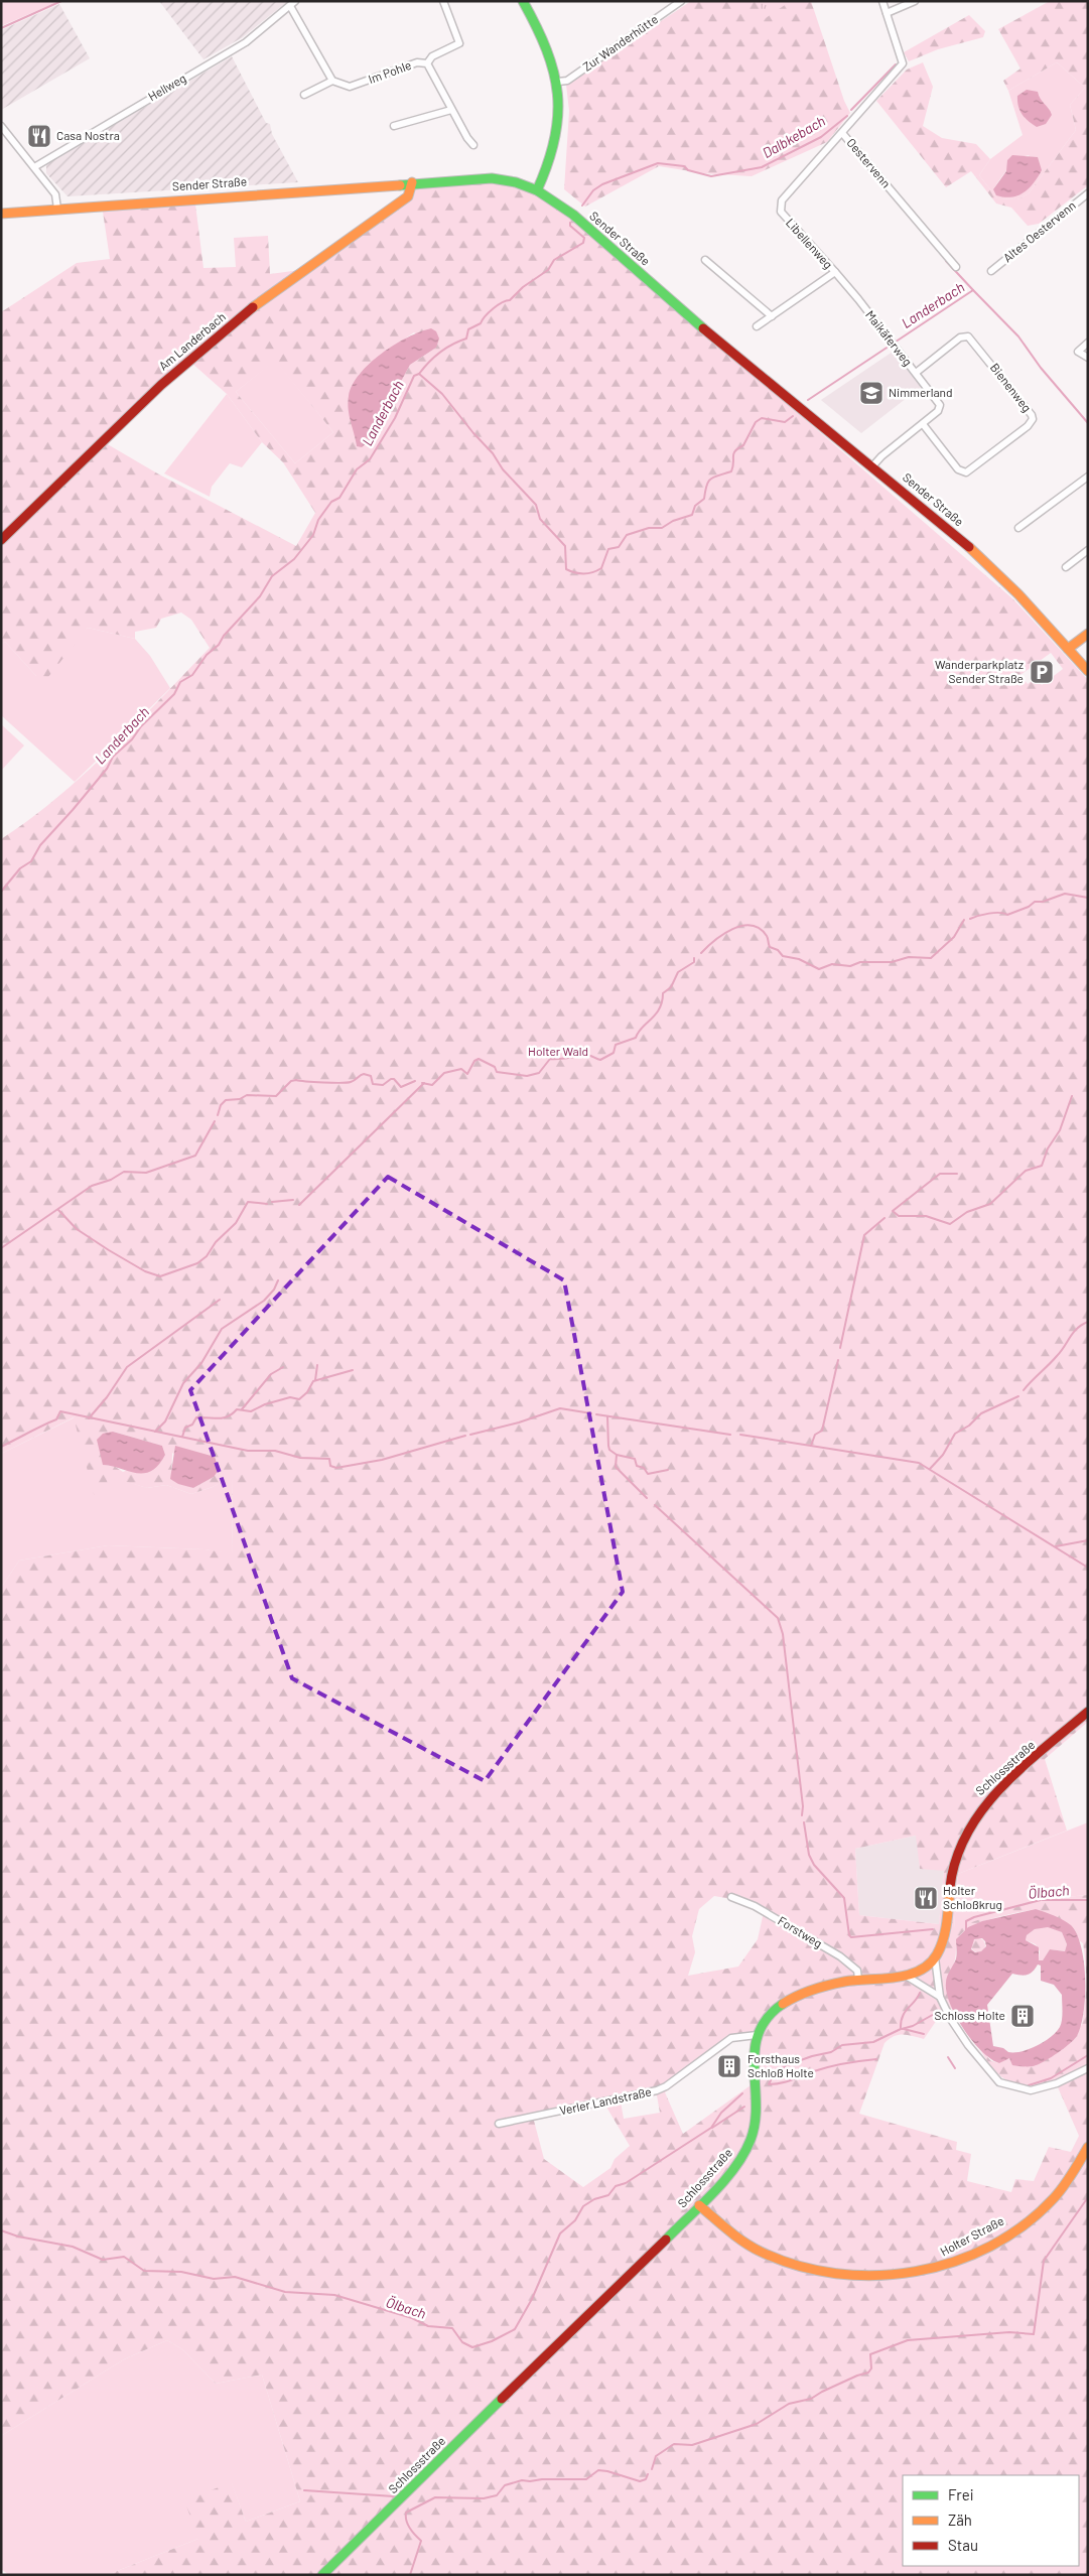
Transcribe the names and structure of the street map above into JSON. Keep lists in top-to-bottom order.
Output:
{
  "streets": {
    "main road": [
      "Sender Straße",
      "Am Landerbach",
      "Schlossstraße",
      "Holter Straße"
    ],
    "street": [
      "Zur Wanderhütte",
      "Im Pohle",
      "Hellweg",
      "Oestervenn",
      "Altes Oestervenn",
      "Libellenweg",
      "Maikäferweg",
      "Bienenweg",
      "Forstweg",
      "Verler Landstraße"
    ]
  },
  "crossings": [
    ["Oestervenn", "Libellenweg"],
    ["Sender Straße", "Maikäferweg"],
    ["Sender Straße", "Am Landerbach"],
    ["Libellenweg", "Maikäferweg"],
    ["Maikäferweg", "Bienenweg"],
    ["Schlossstraße", "Forstweg"],
    ["Schlossstraße", "Verler Landstraße"],
    ["Schlossstraße", "Holter Straße"]
  ],
  "water": ["Dalbkebach", "Landerbach", "Ölbach"],
  "parks": ["Holter Wald"],
  "places": {
    "restaurant": ["Casa Nostra", "Holter Schloßkrug"],
    "school or university": ["Nimmerland"],
    "parking": ["Wanderparkplatz Sender Straße"],
    "building": ["Schloss Holte", "Forsthaus Schloß Holte"]
  },
  "legend": ["Frei", "Zäh", "Stau"]
}
